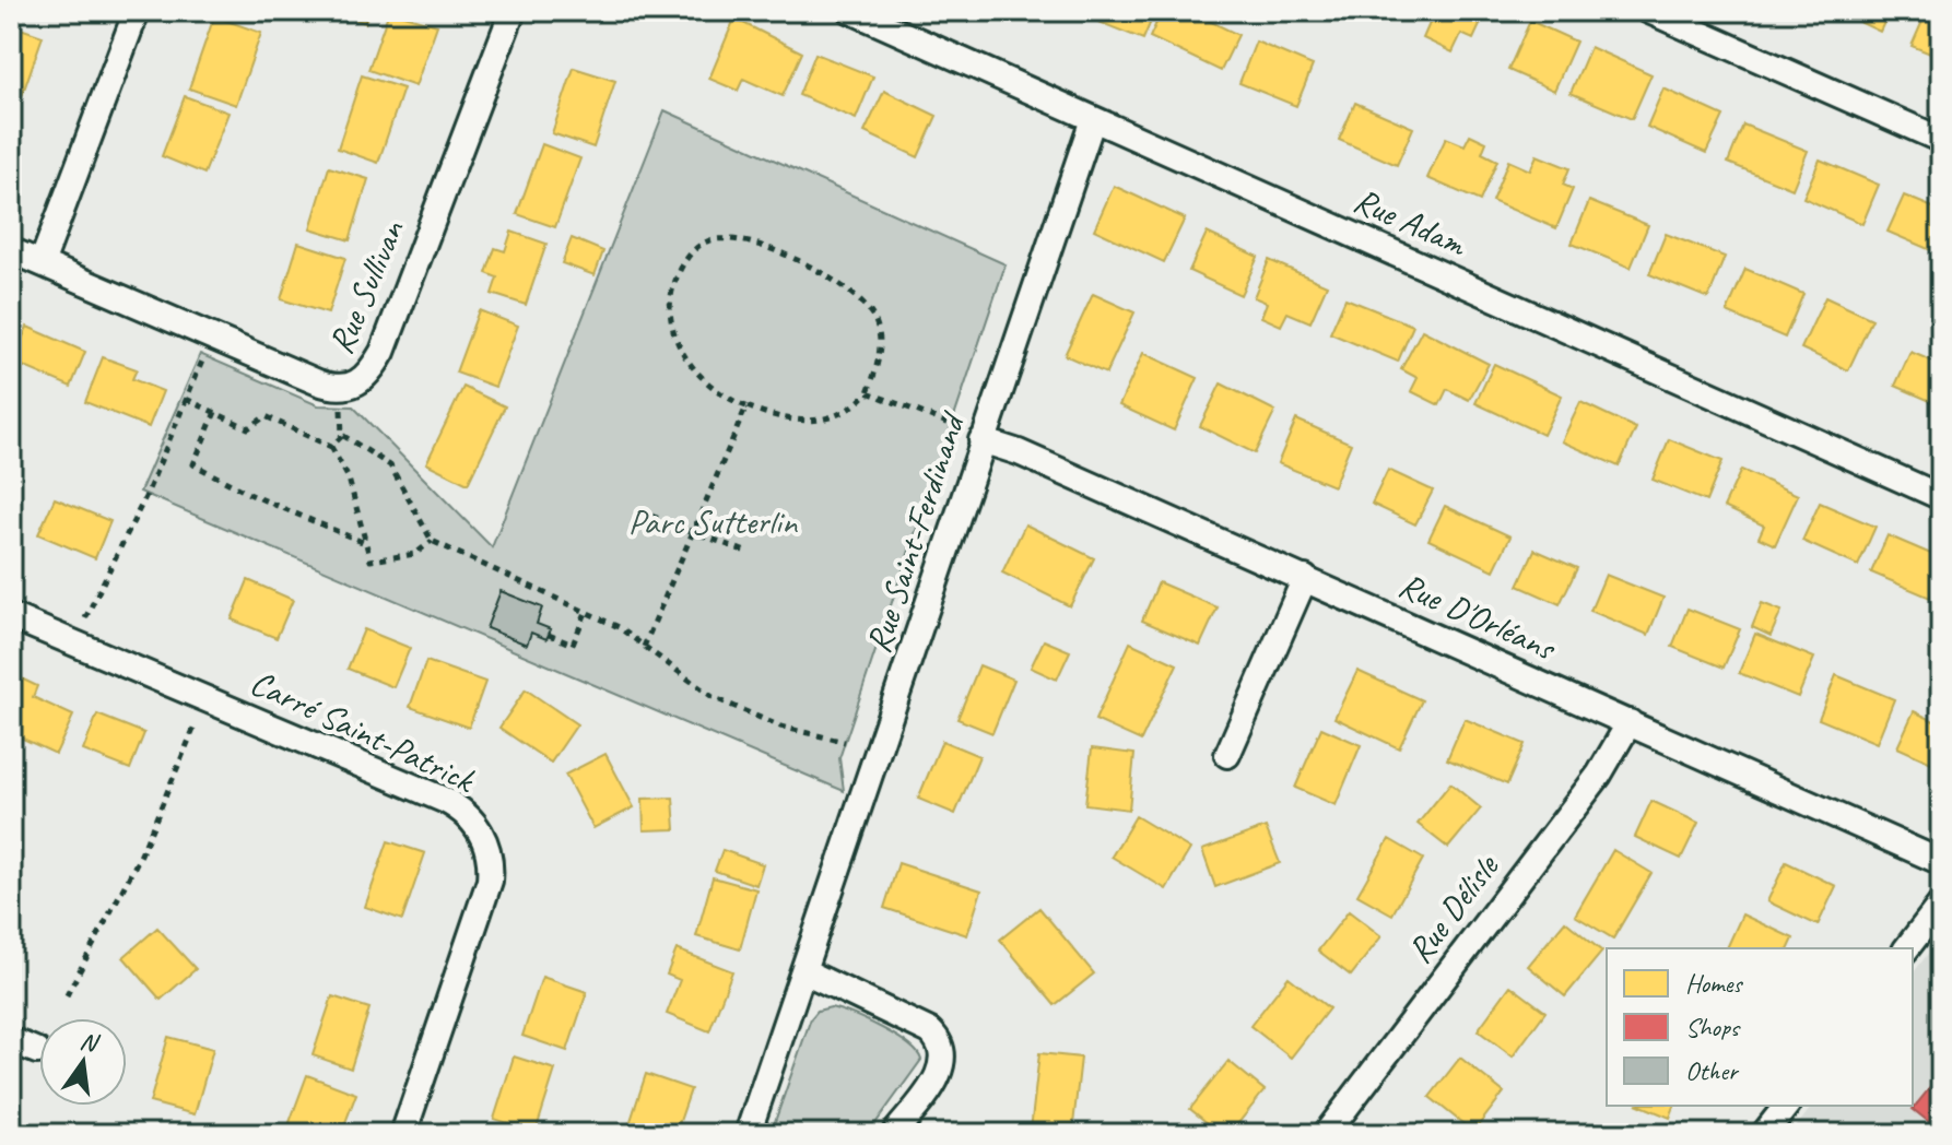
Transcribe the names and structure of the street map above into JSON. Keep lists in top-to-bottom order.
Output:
{
  "streets": {
    "street": [
      "Rue Adam",
      "Rue Sullivan",
      "Rue Saint-Ferdinand",
      "Rue D'Orléans",
      "Carré Saint-Patrick",
      "Rue Délisle"
    ]
  },
  "crossings": [
    ["Rue Adam", "Rue Saint-Ferdinand"],
    ["Rue Saint-Ferdinand", "Rue D'Orléans"],
    ["Rue D'Orléans", "Rue Délisle"]
  ],
  "parks": ["Parc Sutterlin"],
  "legend": ["Homes", "Shops", "Other"],
  "north": "top"
}
